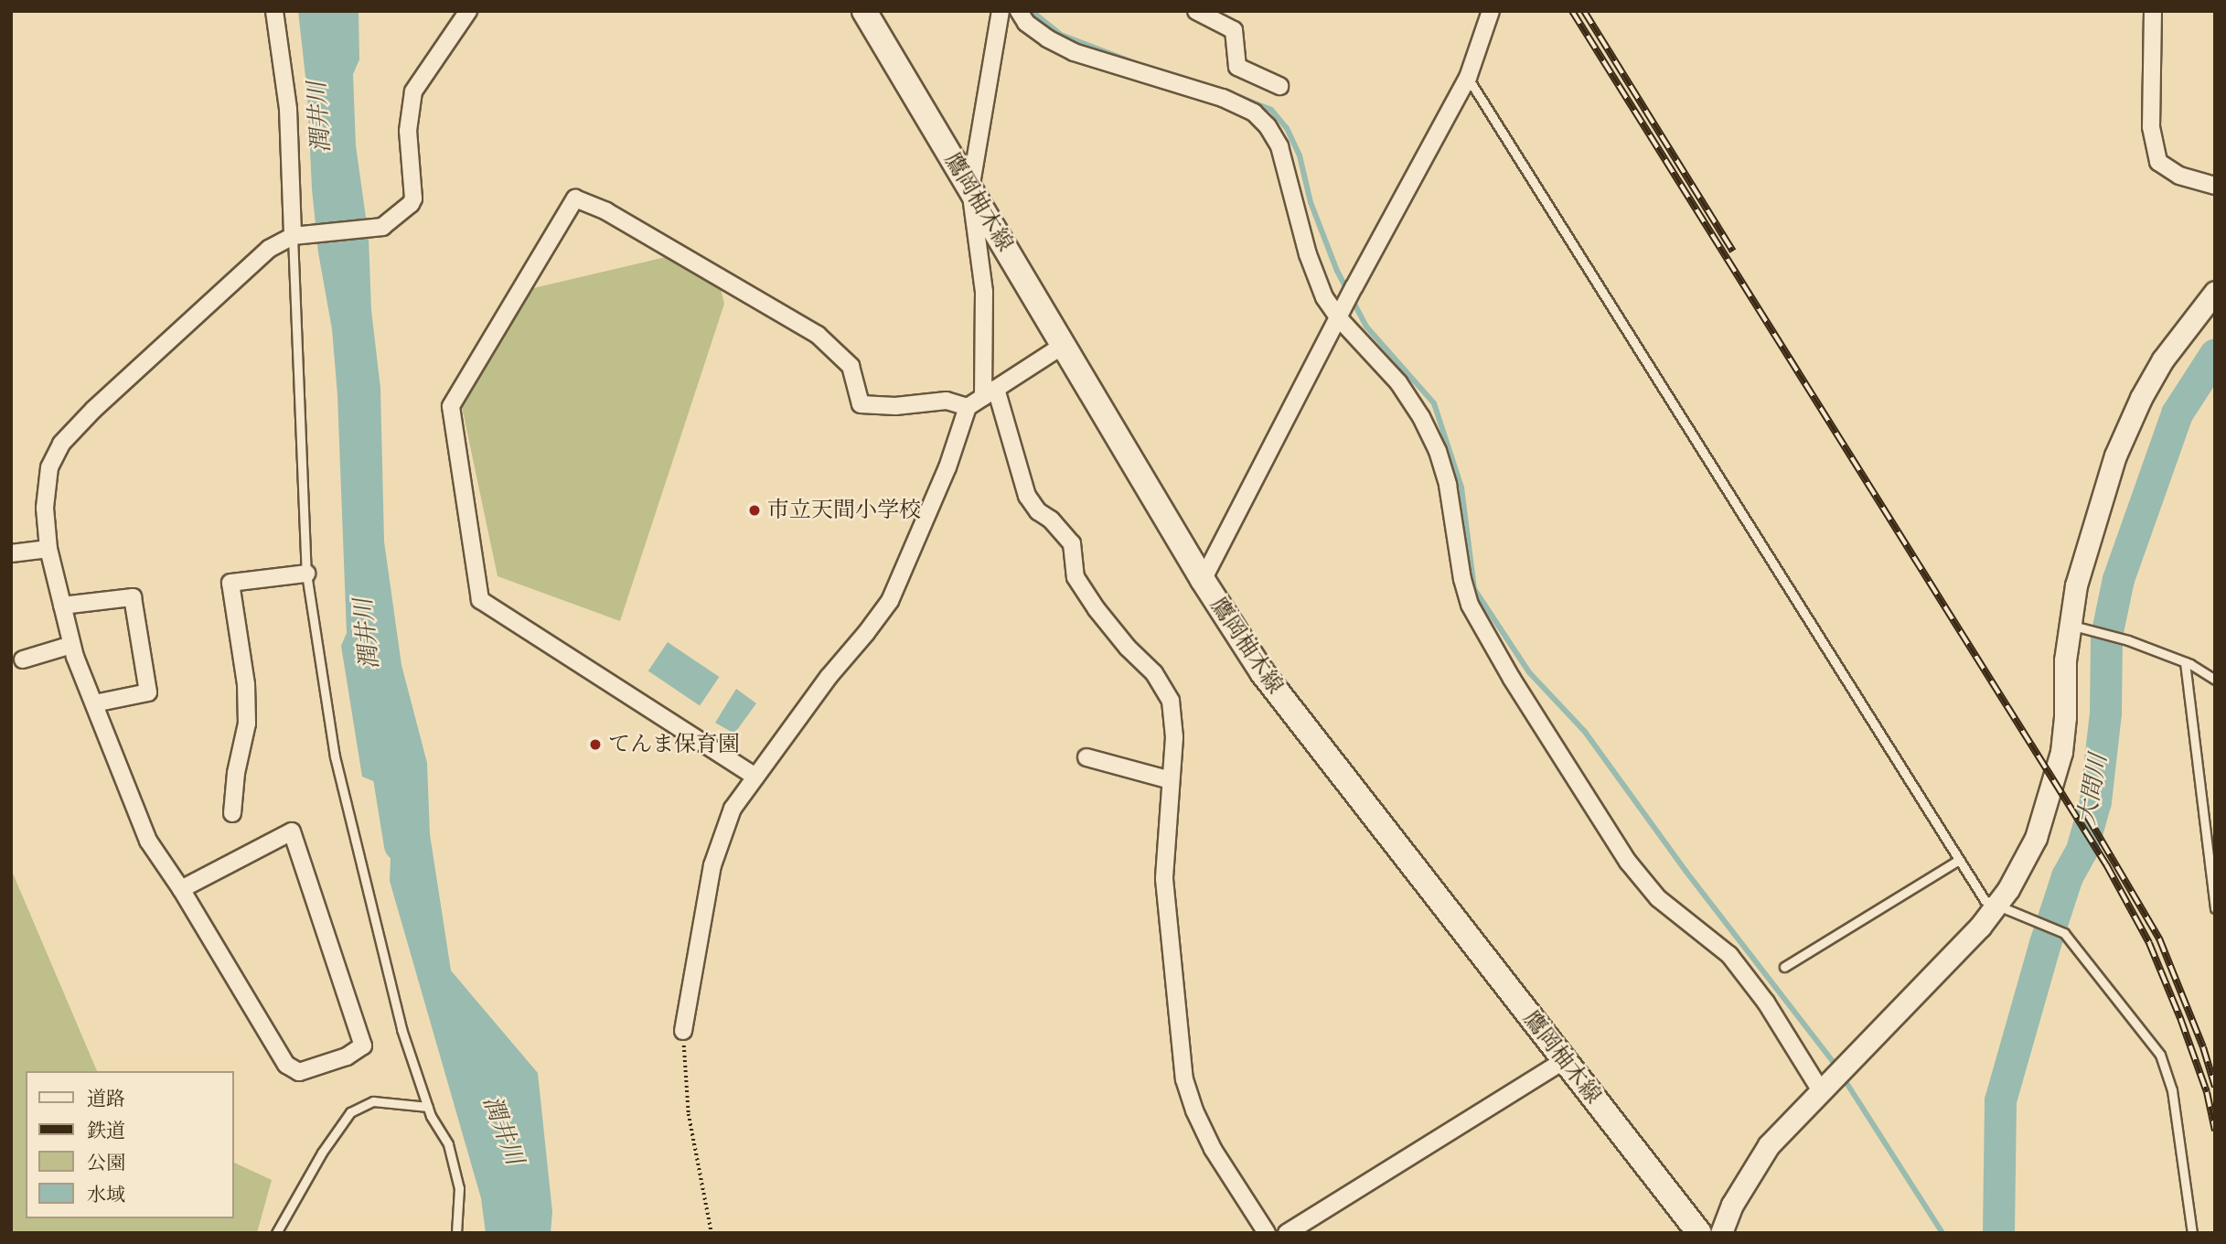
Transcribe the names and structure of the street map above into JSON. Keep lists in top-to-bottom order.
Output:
{
  "streets": {
    "main road": ["鷹岡柚木線"]
  },
  "water": ["潤井川", "大間川"],
  "places": ["市立天間小学校", "てんま保育園"],
  "legend": [
    "道路",
    "鉄道",
    "公園",
    "水域"
  ]
}
